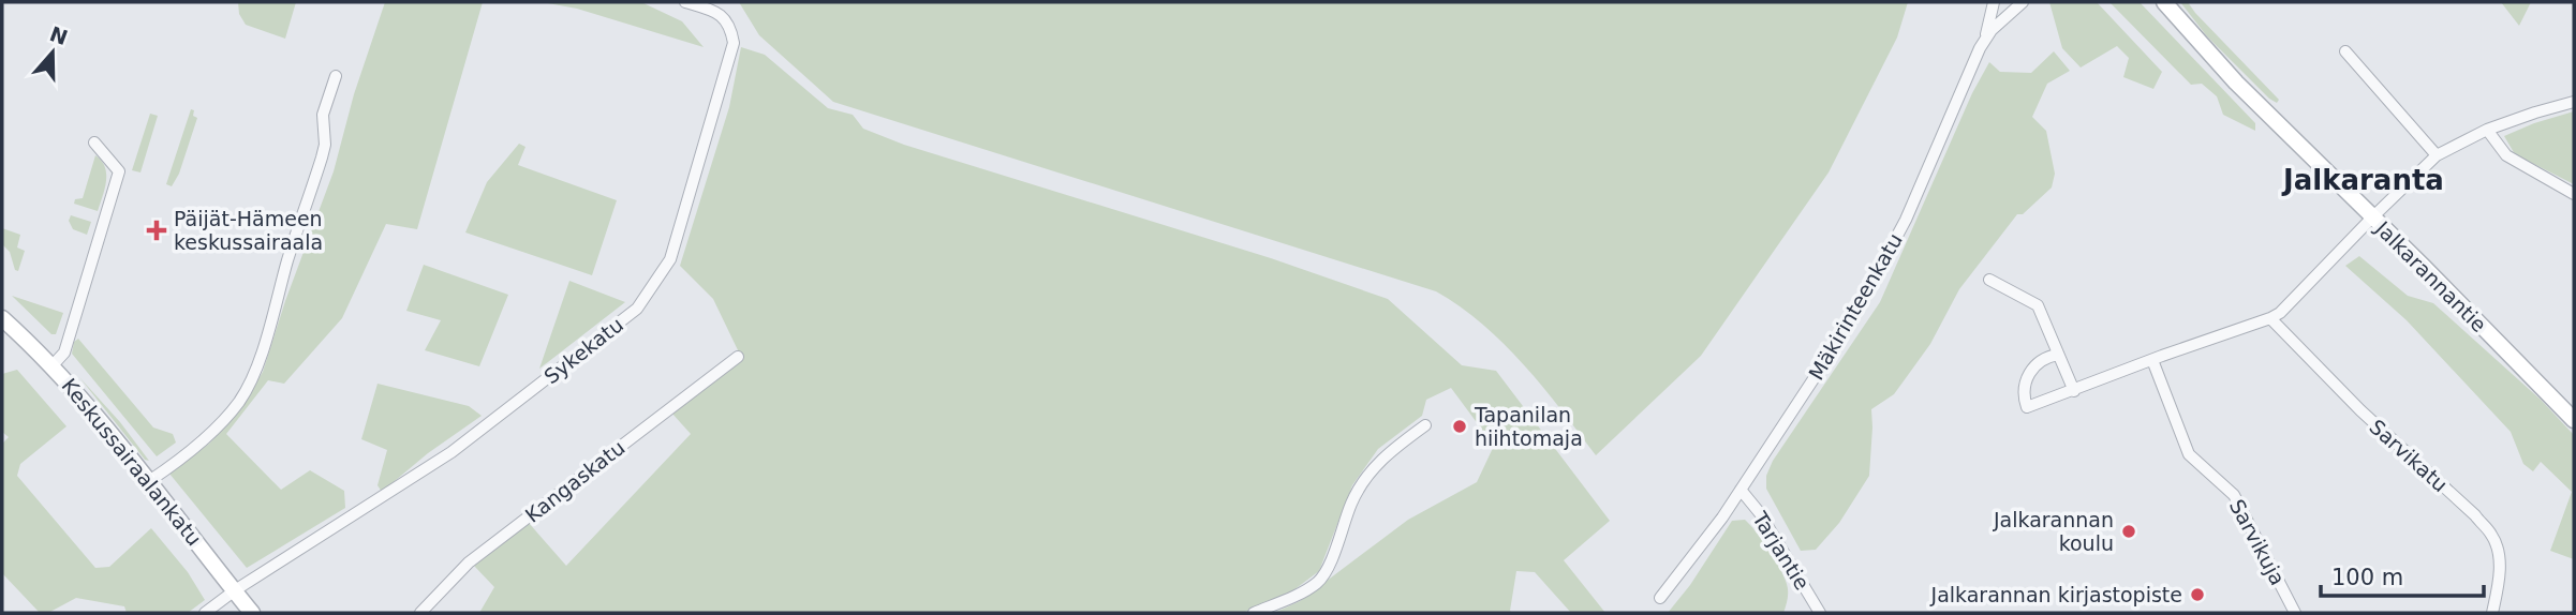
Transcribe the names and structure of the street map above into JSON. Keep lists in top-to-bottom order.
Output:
{
  "streets": {
    "main road": ["Jalkarannantie", "Keskussairaalankatu"],
    "street": [
      "Mäkirinteenkatu",
      "Sykekatu",
      "Sarvikatu",
      "Kangaskatu",
      "Sarvikuja",
      "Tarjantie"
    ]
  },
  "crossings": [
    ["Mäkirinteenkatu", "Tarjantie"],
    ["Sykekatu", "Keskussairaalankatu"]
  ],
  "districts": ["Jalkaranta"],
  "places": {
    "health": ["Päijät-Hämeen keskussairaala"],
    "other": ["Tapanilan hiihtomaja", "Jalkarannan koulu", "Jalkarannan kirjastopiste"]
  },
  "scale_bar": "100 m",
  "north": "top"
}
